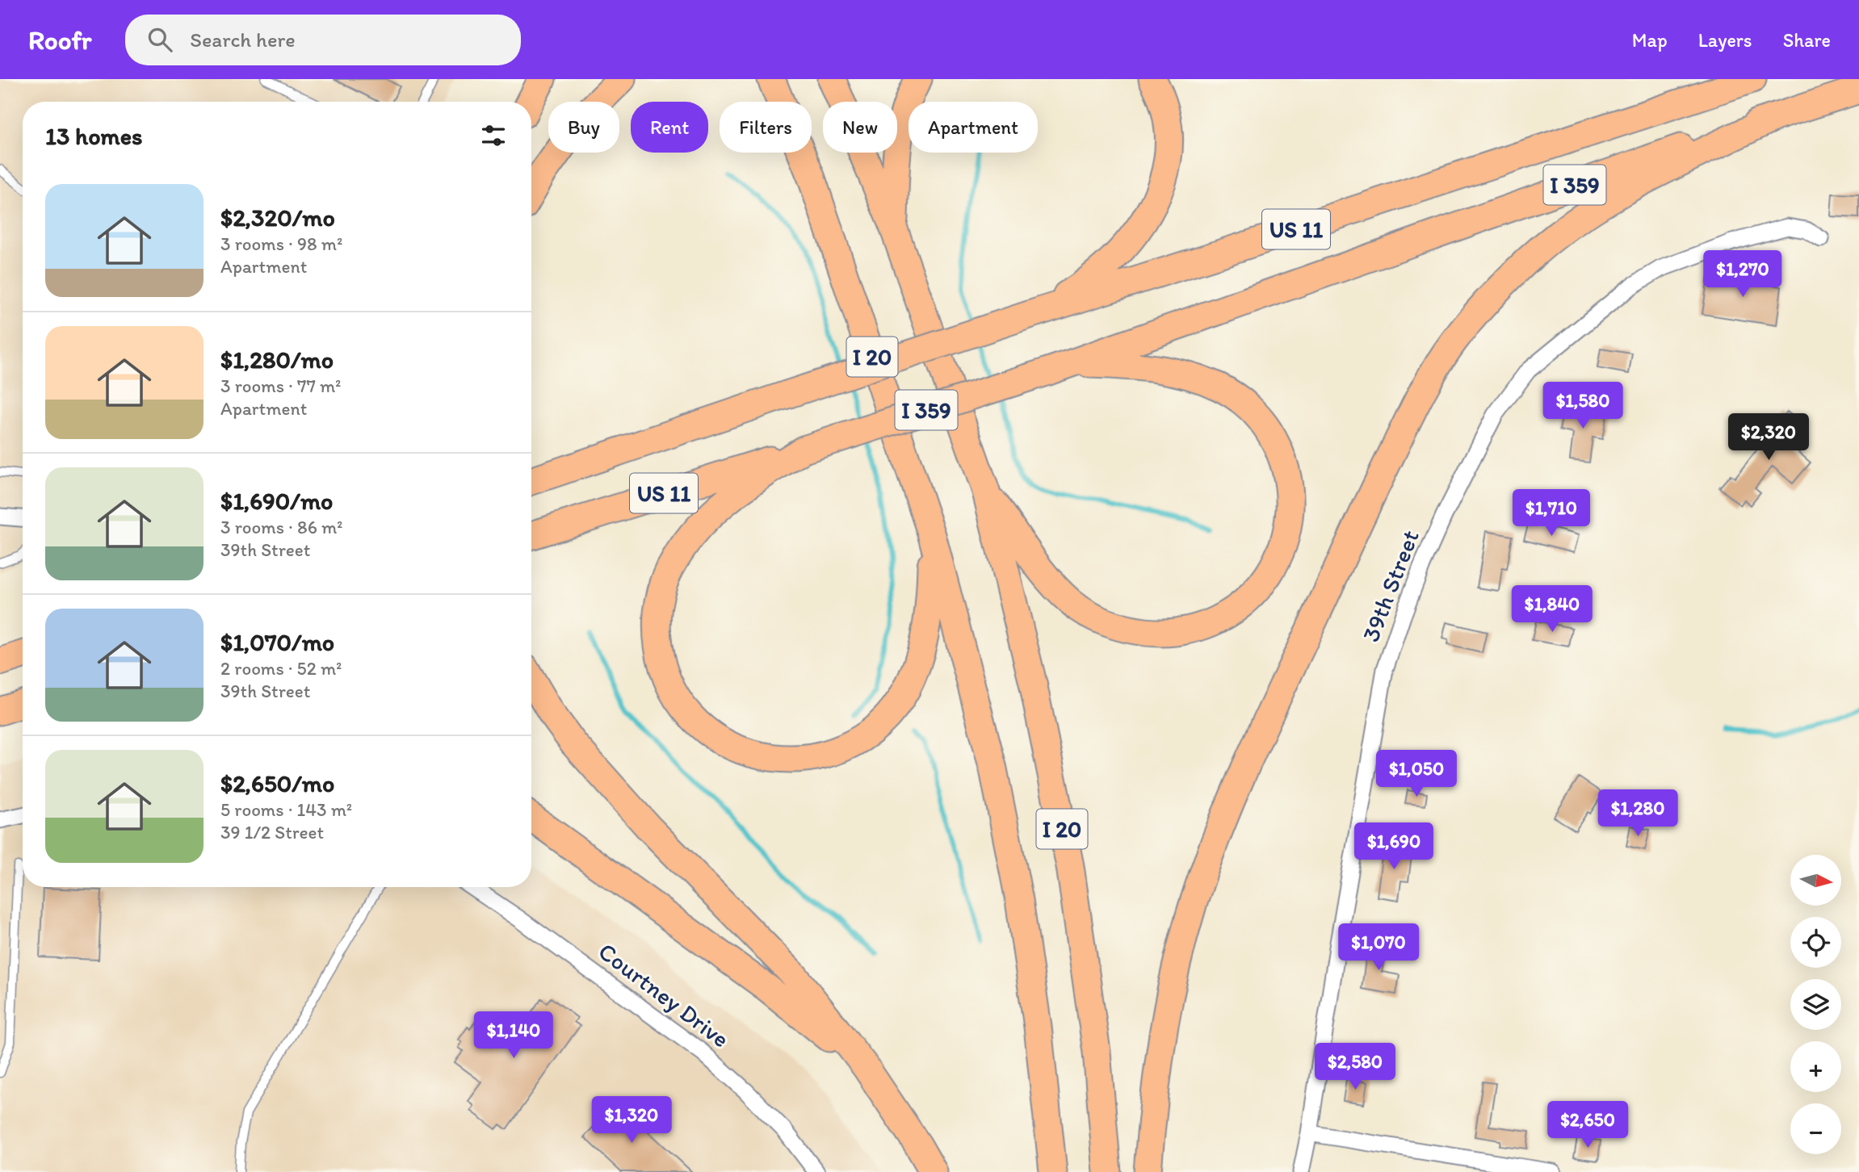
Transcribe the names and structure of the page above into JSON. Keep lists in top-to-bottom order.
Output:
{
  "streets": {
    "highway": ["I 359", "US 11", "I 20"],
    "street": ["39th Street", "Courtney Drive"]
  },
  "crossings": [
    ["I 359", "US 11"]
  ],
  "north": "right",
  "page": {
    "header": "Roofr",
    "search": "Search here",
    "nav": ["Map", "Layers", "Share"],
    "chip": [
      "Buy",
      "Rent",
      "Filters",
      "New",
      "Apartment"
    ],
    "heading": "13 homes",
    "list": [
      {
        "name": "$2,320/mo",
        "note": "3 rooms · 98 m² · Apartment"
      },
      {
        "name": "$1,280/mo",
        "note": "3 rooms · 77 m² · Apartment"
      },
      {
        "name": "$1,690/mo",
        "note": "3 rooms · 86 m² · 39th Street"
      },
      {
        "name": "$1,070/mo",
        "note": "2 rooms · 52 m² · 39th Street"
      },
      {
        "name": "$2,650/mo",
        "note": "5 rooms · 143 m² · 39 1/2 Street"
      }
    ],
    "price": [
      "$1,270",
      "$1,580",
      "$2,320",
      "$1,710",
      "$1,840",
      "$1,050",
      "$1,280",
      "$1,690",
      "$1,070",
      "$1,140",
      "$2,580",
      "$1,320",
      "$2,650"
    ],
    "map_buttons": ["+", "−"]
  }
}
